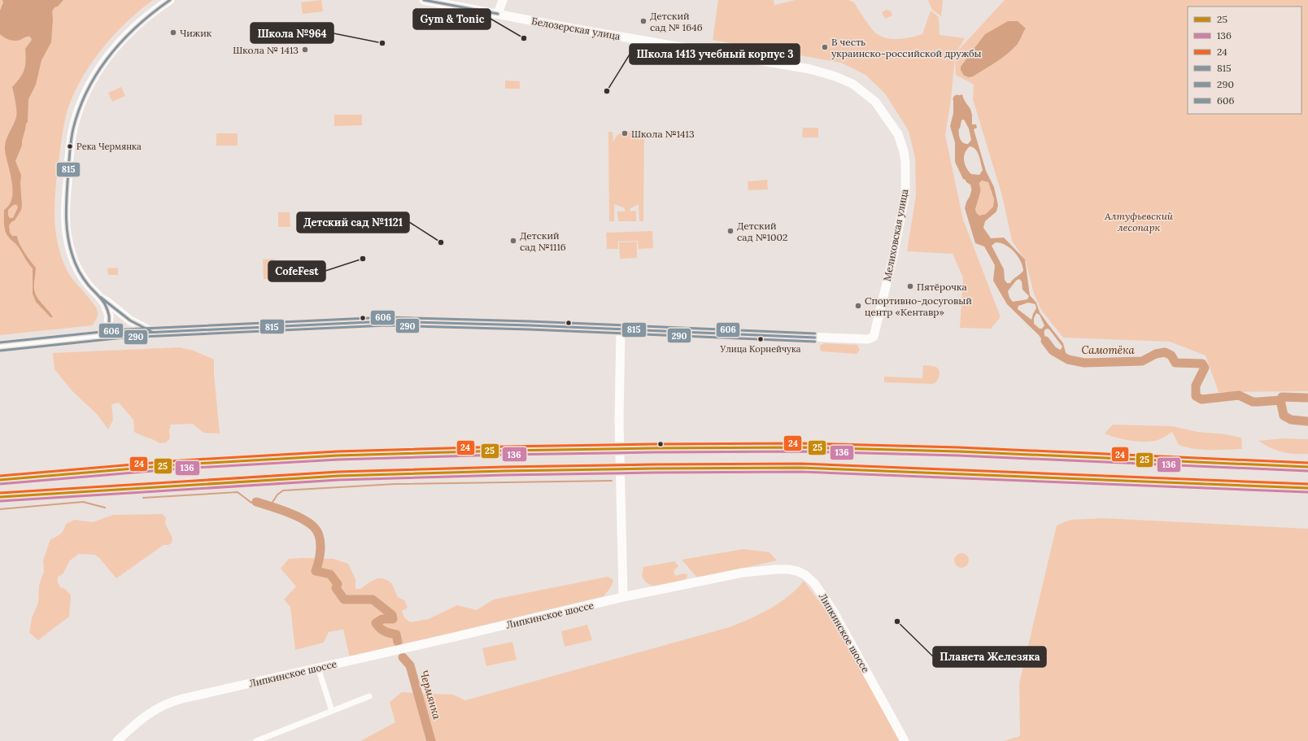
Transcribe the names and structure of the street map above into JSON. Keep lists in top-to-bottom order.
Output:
{
  "streets": {
    "street": ["Белозерская улица", "Мелиховская улица", "Липкинское шоссе"]
  },
  "crossings": [
    ["Белозерская улица", "Мелиховская улица"]
  ],
  "water": ["Самотёка", "Чермянка"],
  "parks": ["Алтуфьевский лесопарк"],
  "places": [
    "Детский сад № 1646",
    "Чижик",
    "Gym & Tonic",
    "Школа №964",
    "В честь украинско-российской дружбы",
    "Школа № 1413",
    "Школа 1413 учебный корпус 3",
    "Школа №1413",
    "Река Чермянка",
    "Детский сад №1002",
    "Детский сад №1116",
    "Детский сад №1121",
    "CofeFest",
    "Пятёрочка",
    "Спортивно-досуговый центр «Кентавр»",
    "Улица Корнейчука",
    "Планета Железяка"
  ],
  "lines": [
    "transit line 815",
    "transit line 606",
    "transit line 290",
    "transit line 24",
    "transit line 25",
    "transit line 136"
  ],
  "legend": [
    "25",
    "136",
    "24",
    "815",
    "290",
    "606"
  ]
}
